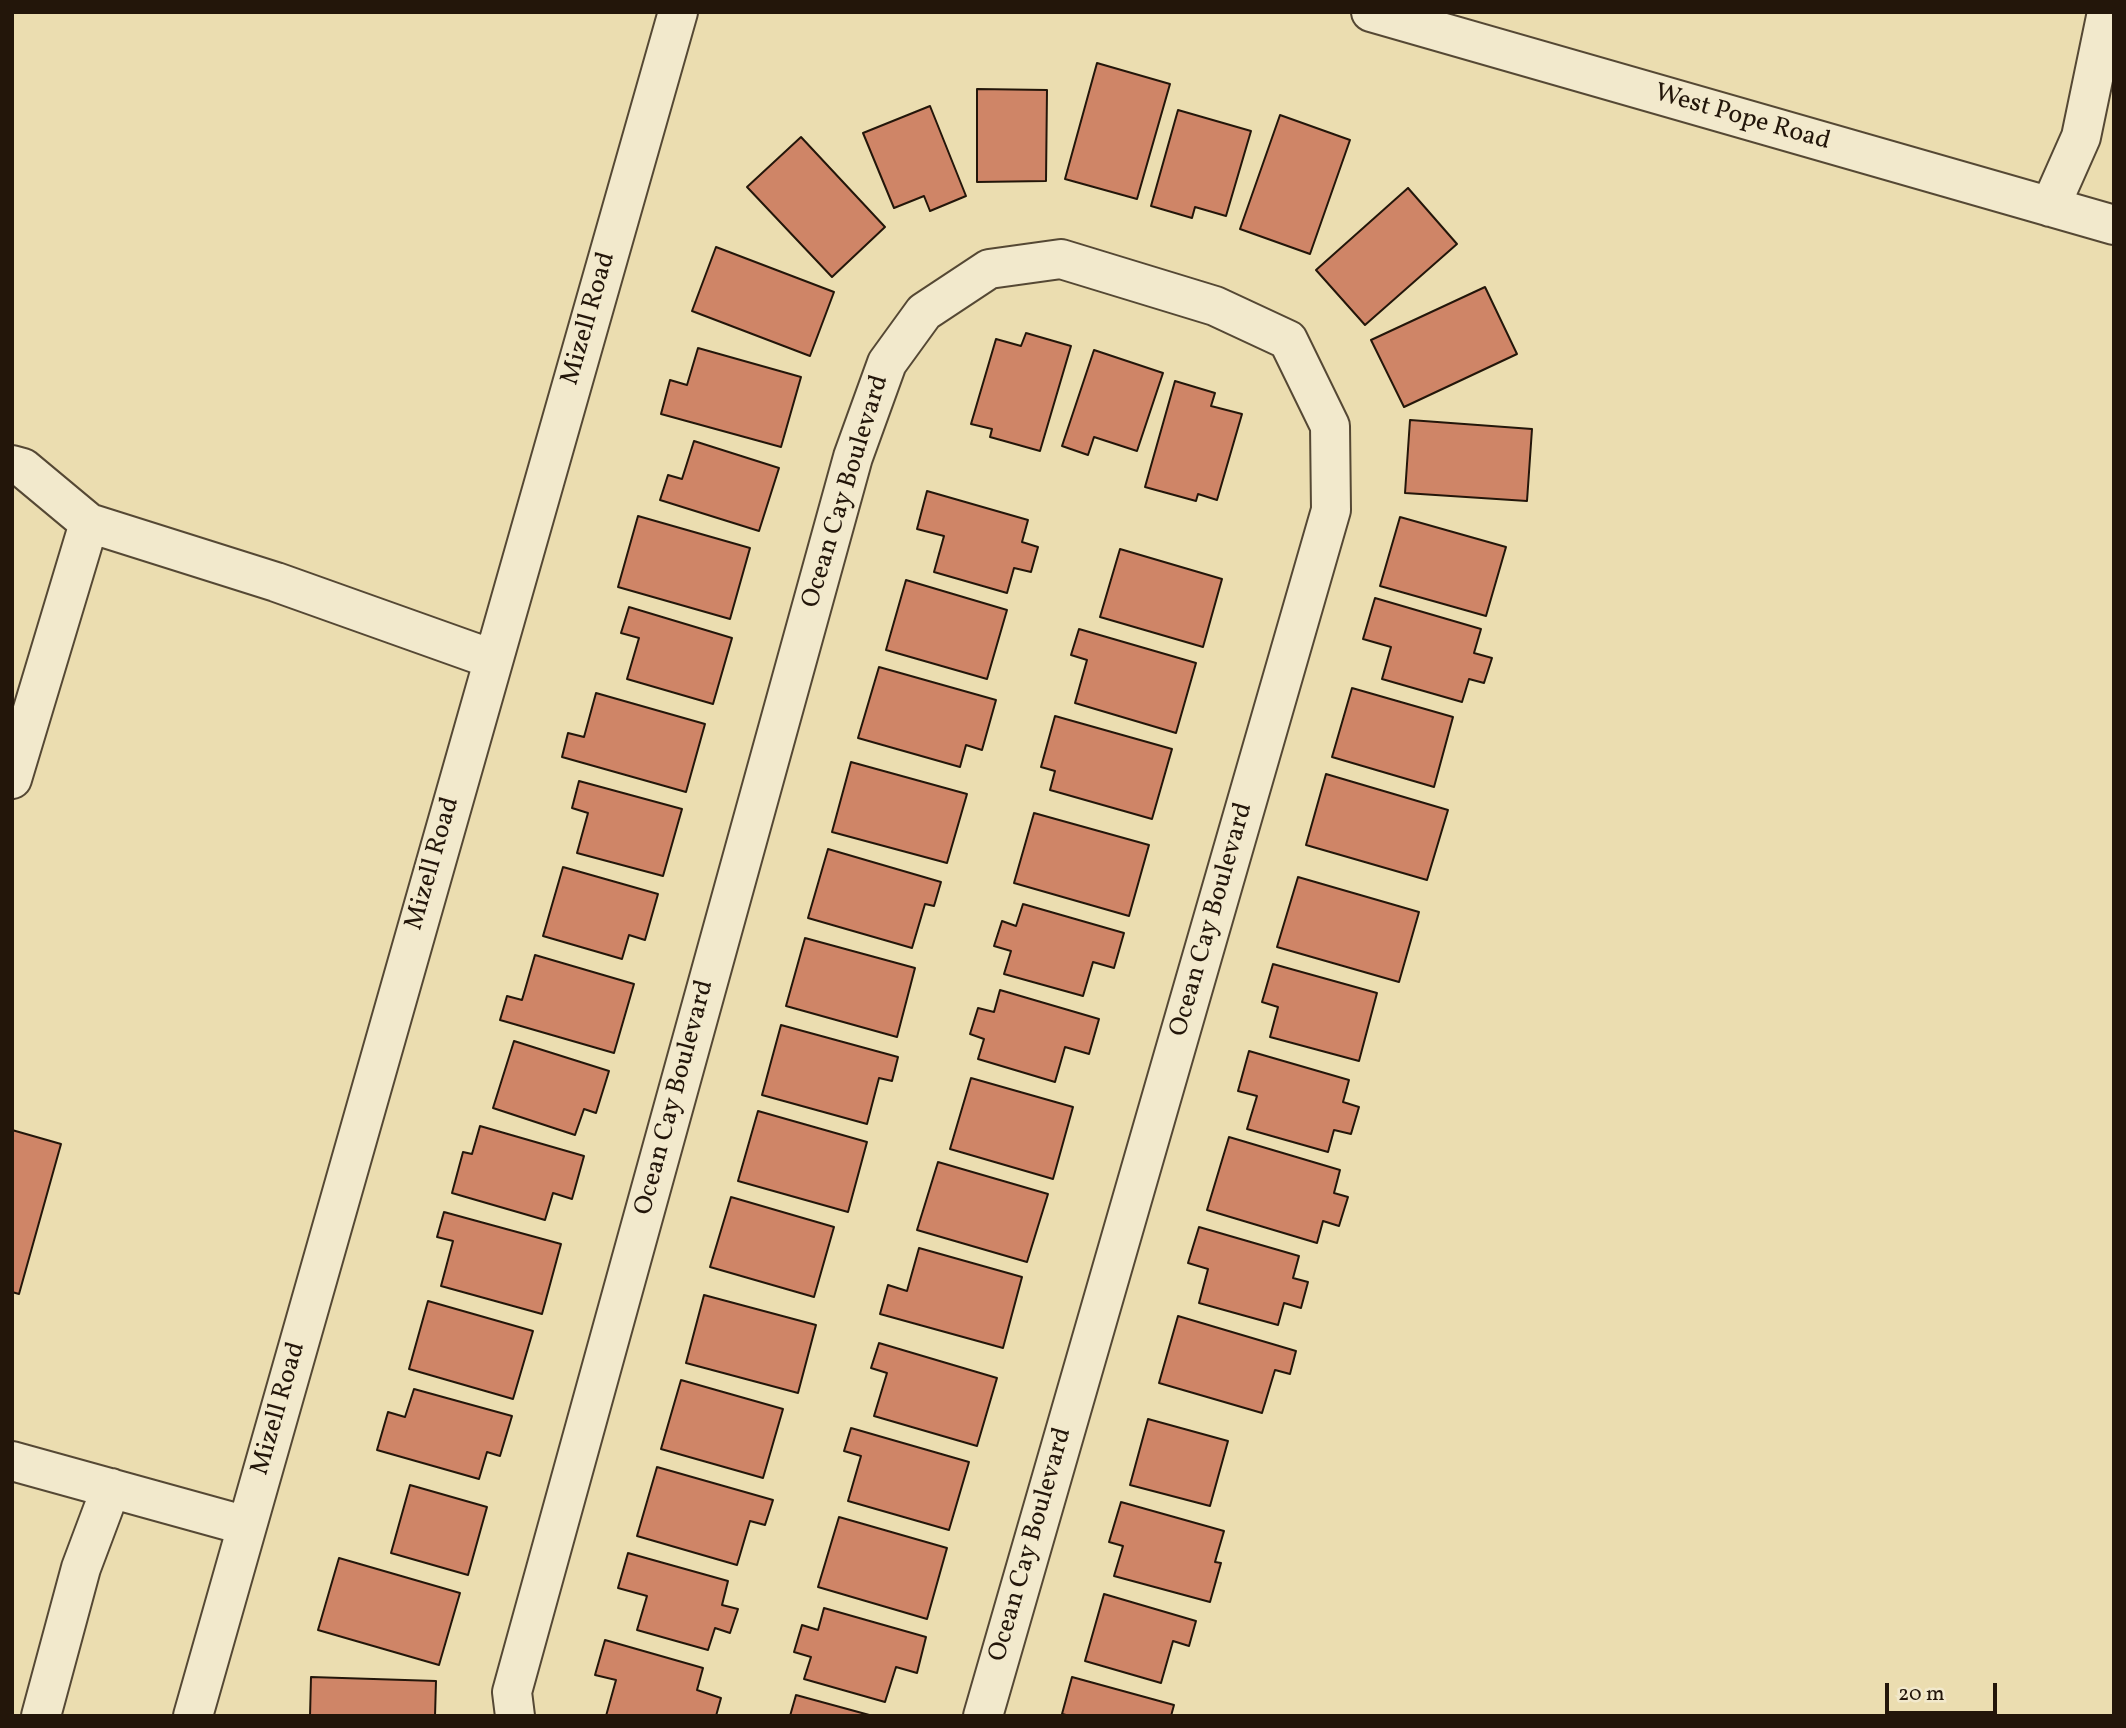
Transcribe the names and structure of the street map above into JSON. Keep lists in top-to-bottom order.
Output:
{
  "streets": {
    "street": ["West Pope Road", "Mizell Road", "Ocean Cay Boulevard"]
  },
  "scale_bar": "20 m"
}
